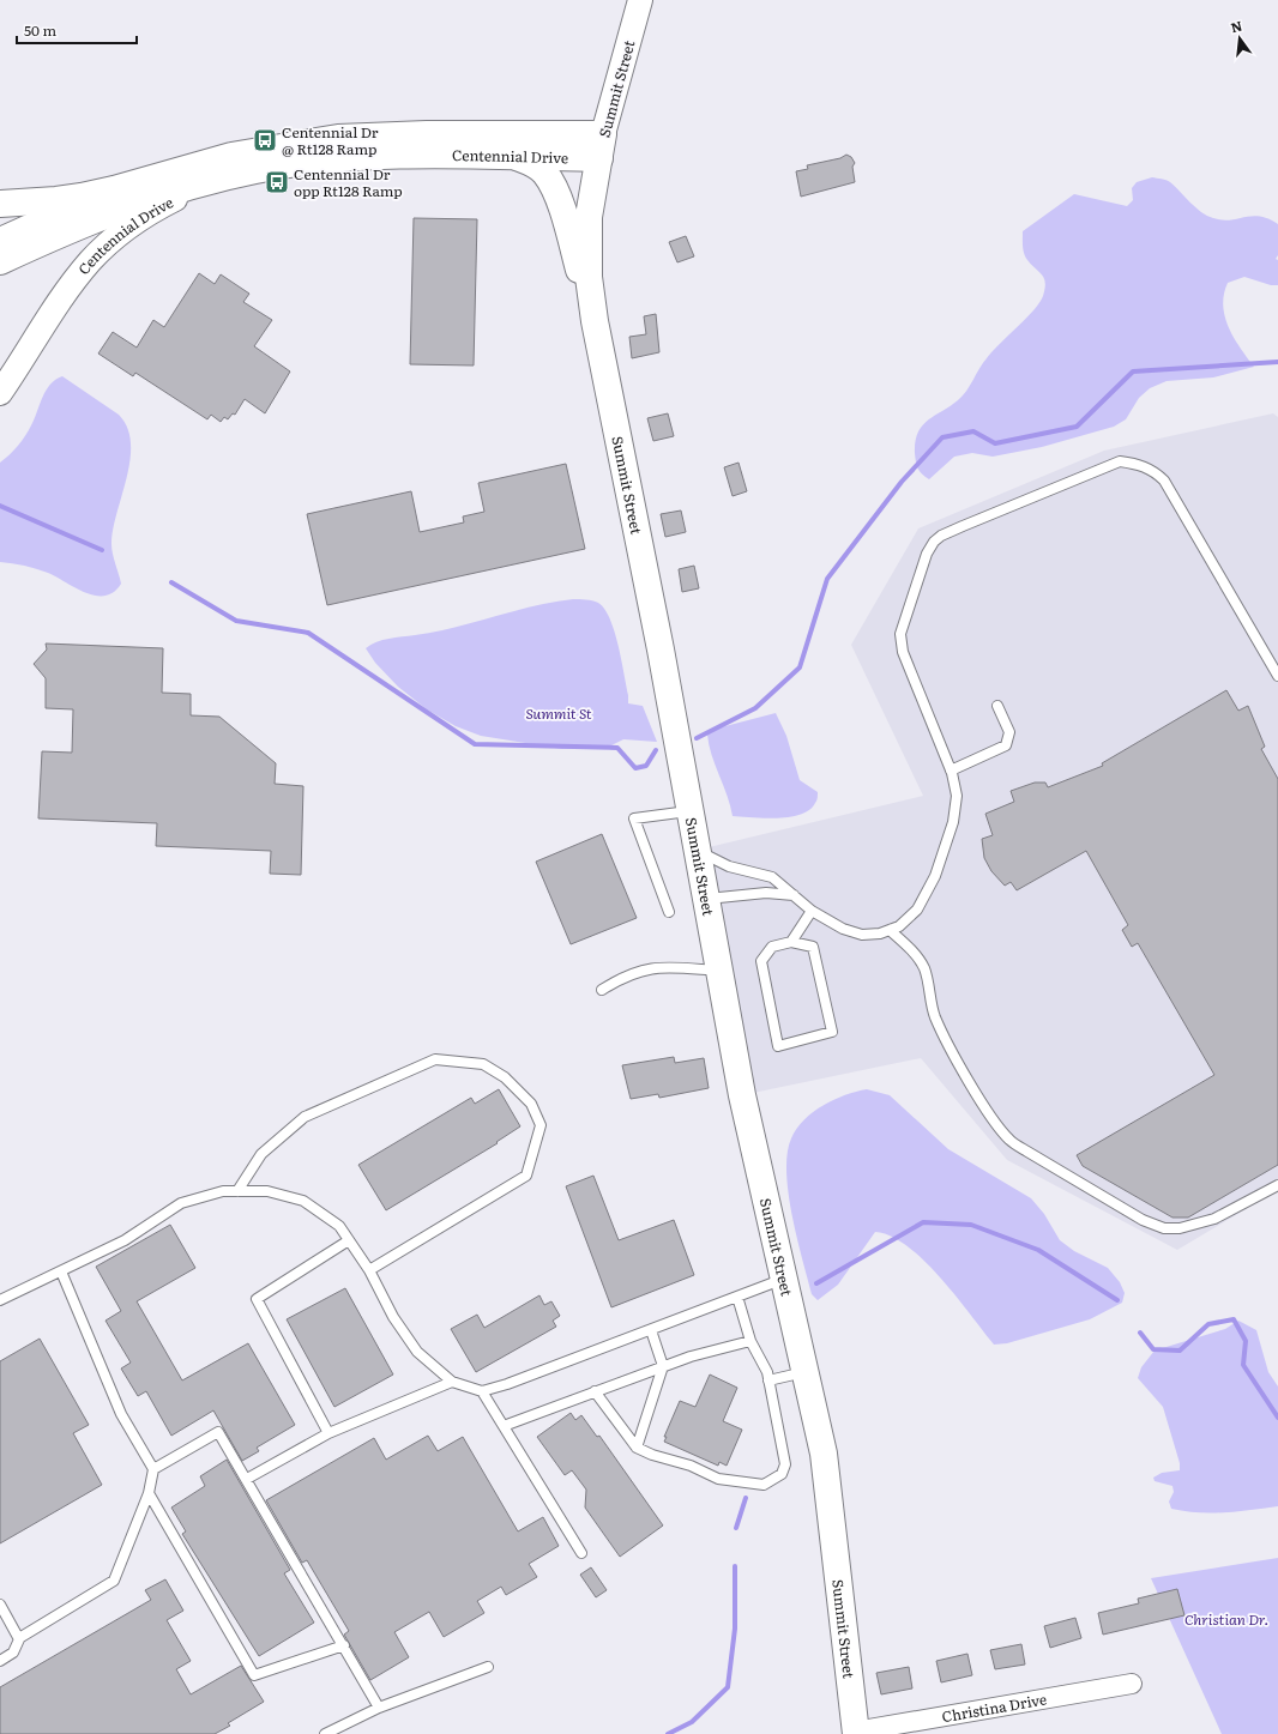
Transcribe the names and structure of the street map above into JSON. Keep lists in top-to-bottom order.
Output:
{
  "streets": {
    "main road": ["Summit Street", "Centennial Drive"],
    "street": ["Christina Drive"]
  },
  "crossings": [
    ["Summit Street", "Centennial Drive"],
    ["Summit Street", "Christina Drive"]
  ],
  "parks": ["Summit St", "Christian Dr."],
  "places": {
    "bus stop": ["Centennial Dr @ Rt128 Ramp", "Centennial Dr opp Rt128 Ramp"]
  },
  "scale_bar": "50 m",
  "north": "top"
}
